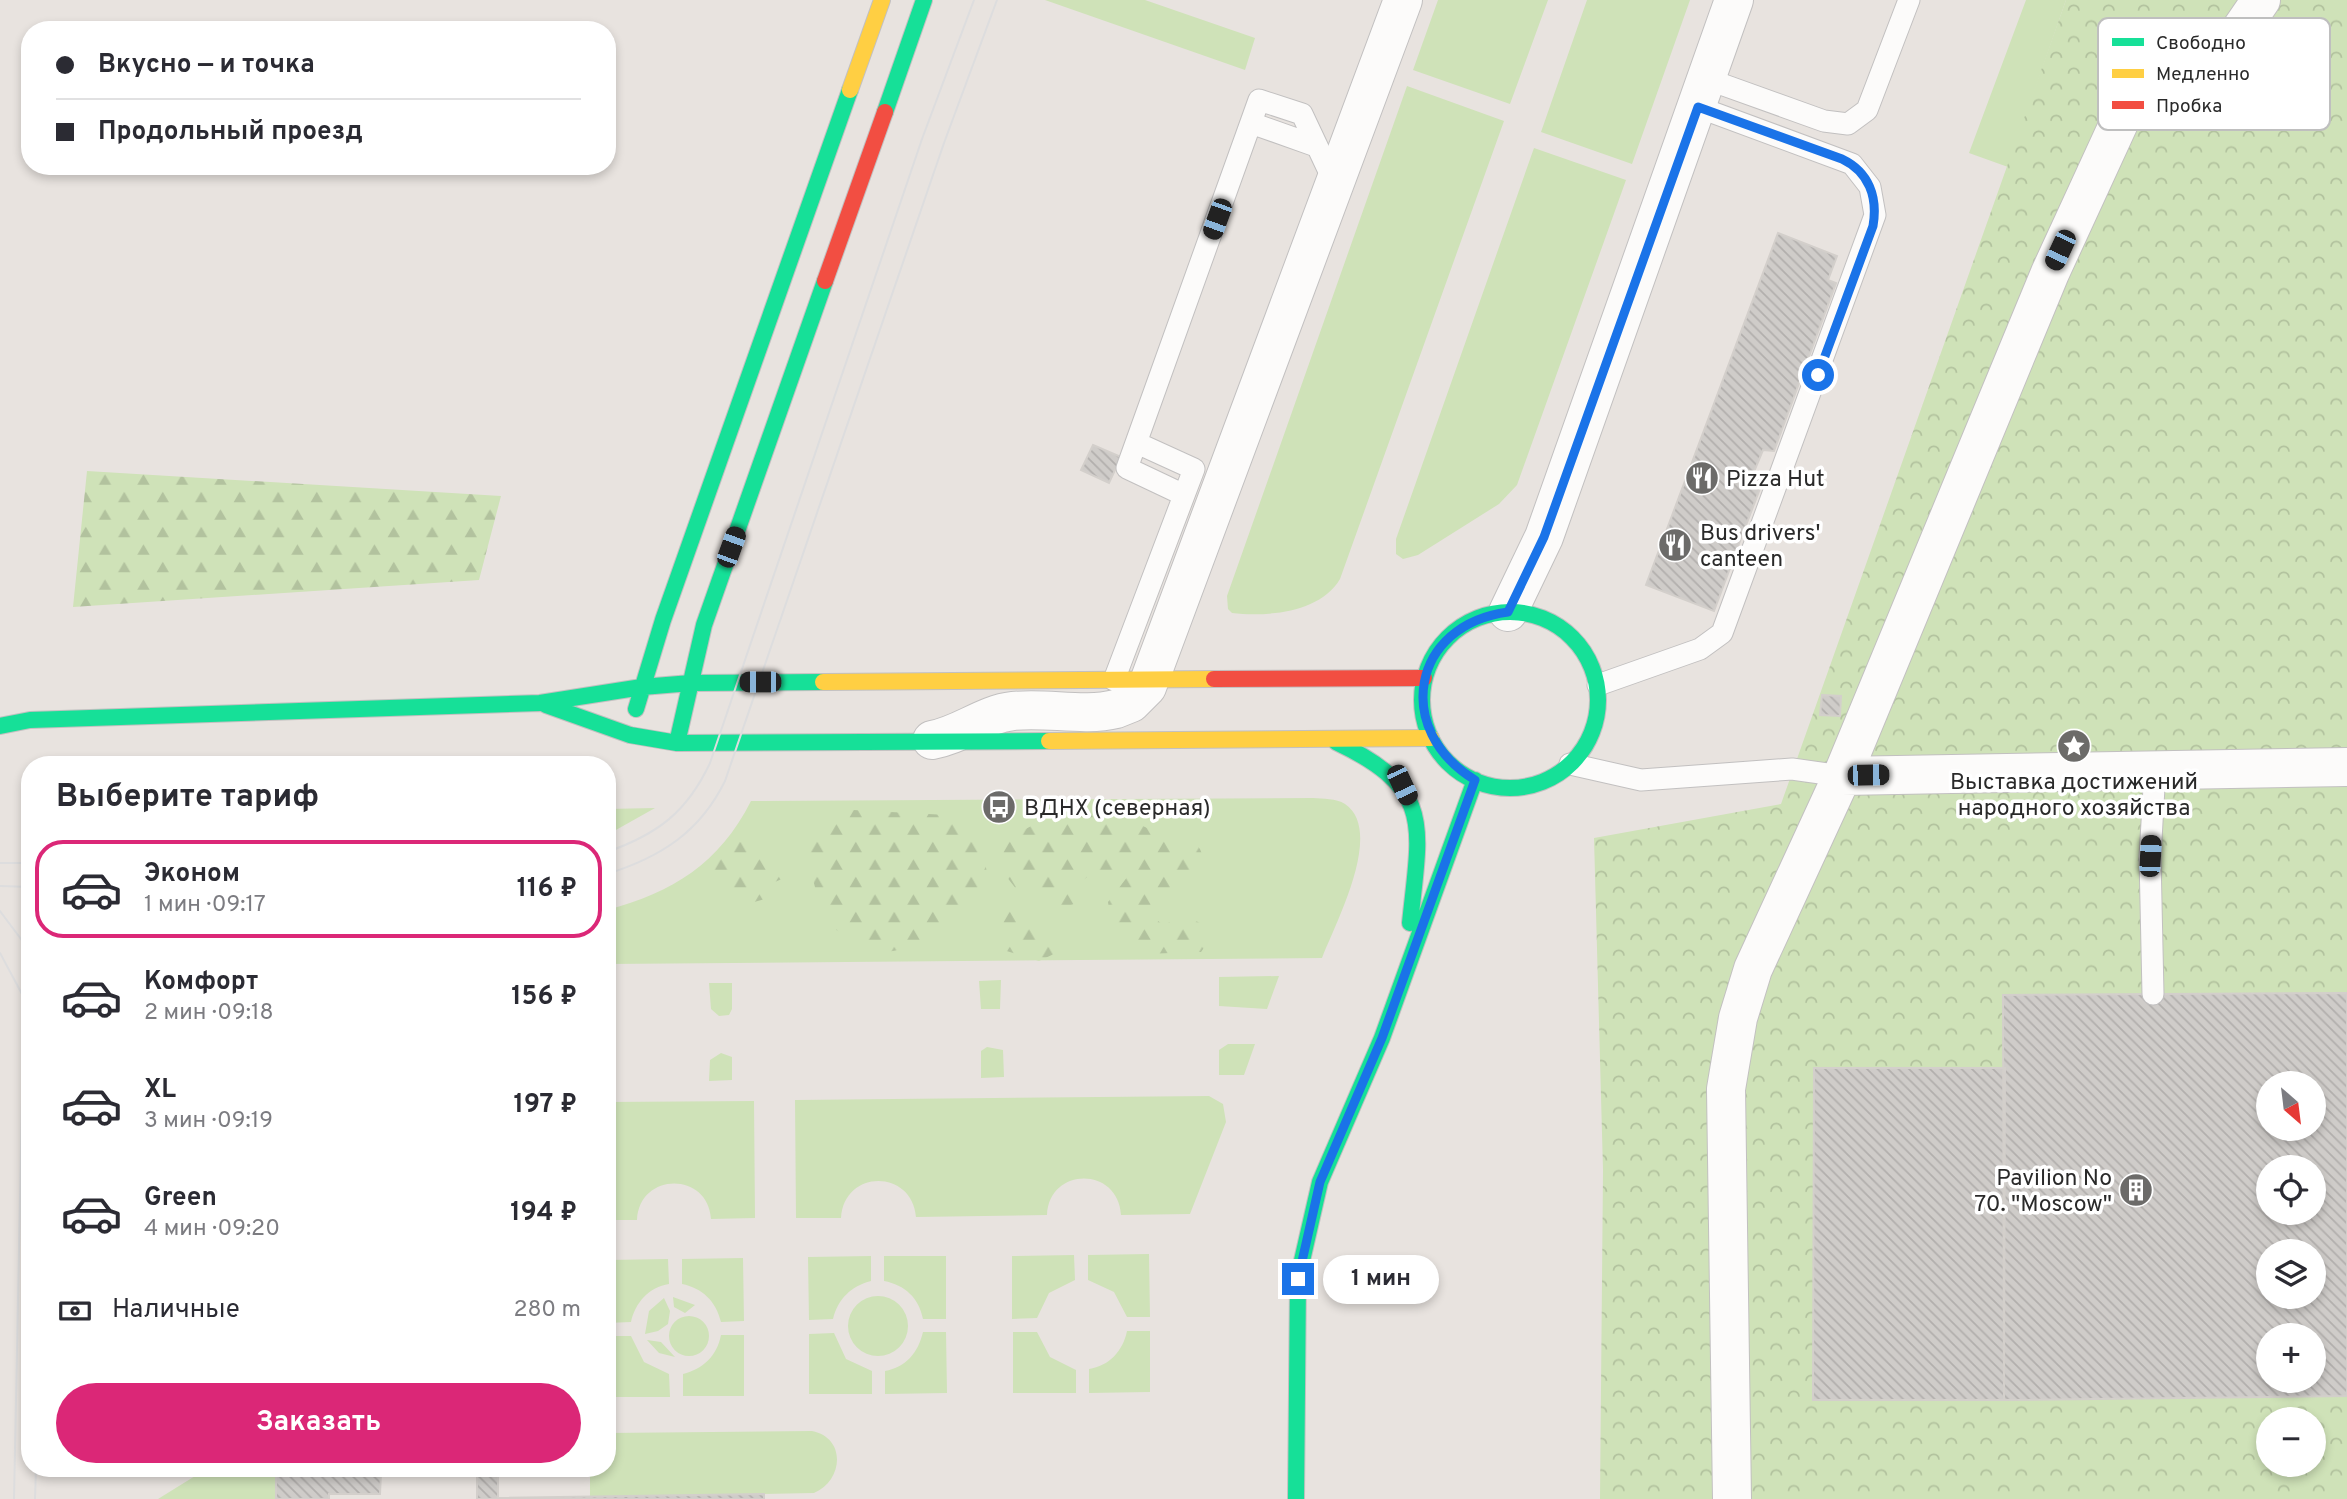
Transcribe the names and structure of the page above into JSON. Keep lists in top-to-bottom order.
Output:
{
  "places": {
    "restaurant": ["Pizza Hut", "Bus drivers' canteen"],
    "place": ["Выставка достижений народного хозяйства"],
    "bus stop": ["ВДНХ (северная)"],
    "building": ["Pavilion No 70. \"Moscow\""]
  },
  "legend": ["Свободно", "Медленно", "Пробка"],
  "north": "bottom right",
  "page": {
    "banner": ["Вкусно — и точка", "Продольный проезд"],
    "heading": "Выберите тариф",
    "list": [
      {
        "name": "Эконом",
        "note": "1 мин · 09:17",
        "value": "116 ₽"
      },
      {
        "name": "Комфорт",
        "note": "2 мин · 09:18",
        "value": "156 ₽"
      },
      {
        "name": "XL",
        "note": "3 мин · 09:19",
        "value": "197 ₽"
      },
      {
        "name": "Green",
        "note": "4 мин · 09:20",
        "value": "194 ₽"
      }
    ],
    "map_buttons": ["+", "−"],
    "bubble": "1 мин",
    "pay": ["Наличные", "280 m"],
    "buttons": "Заказать"
  }
}
